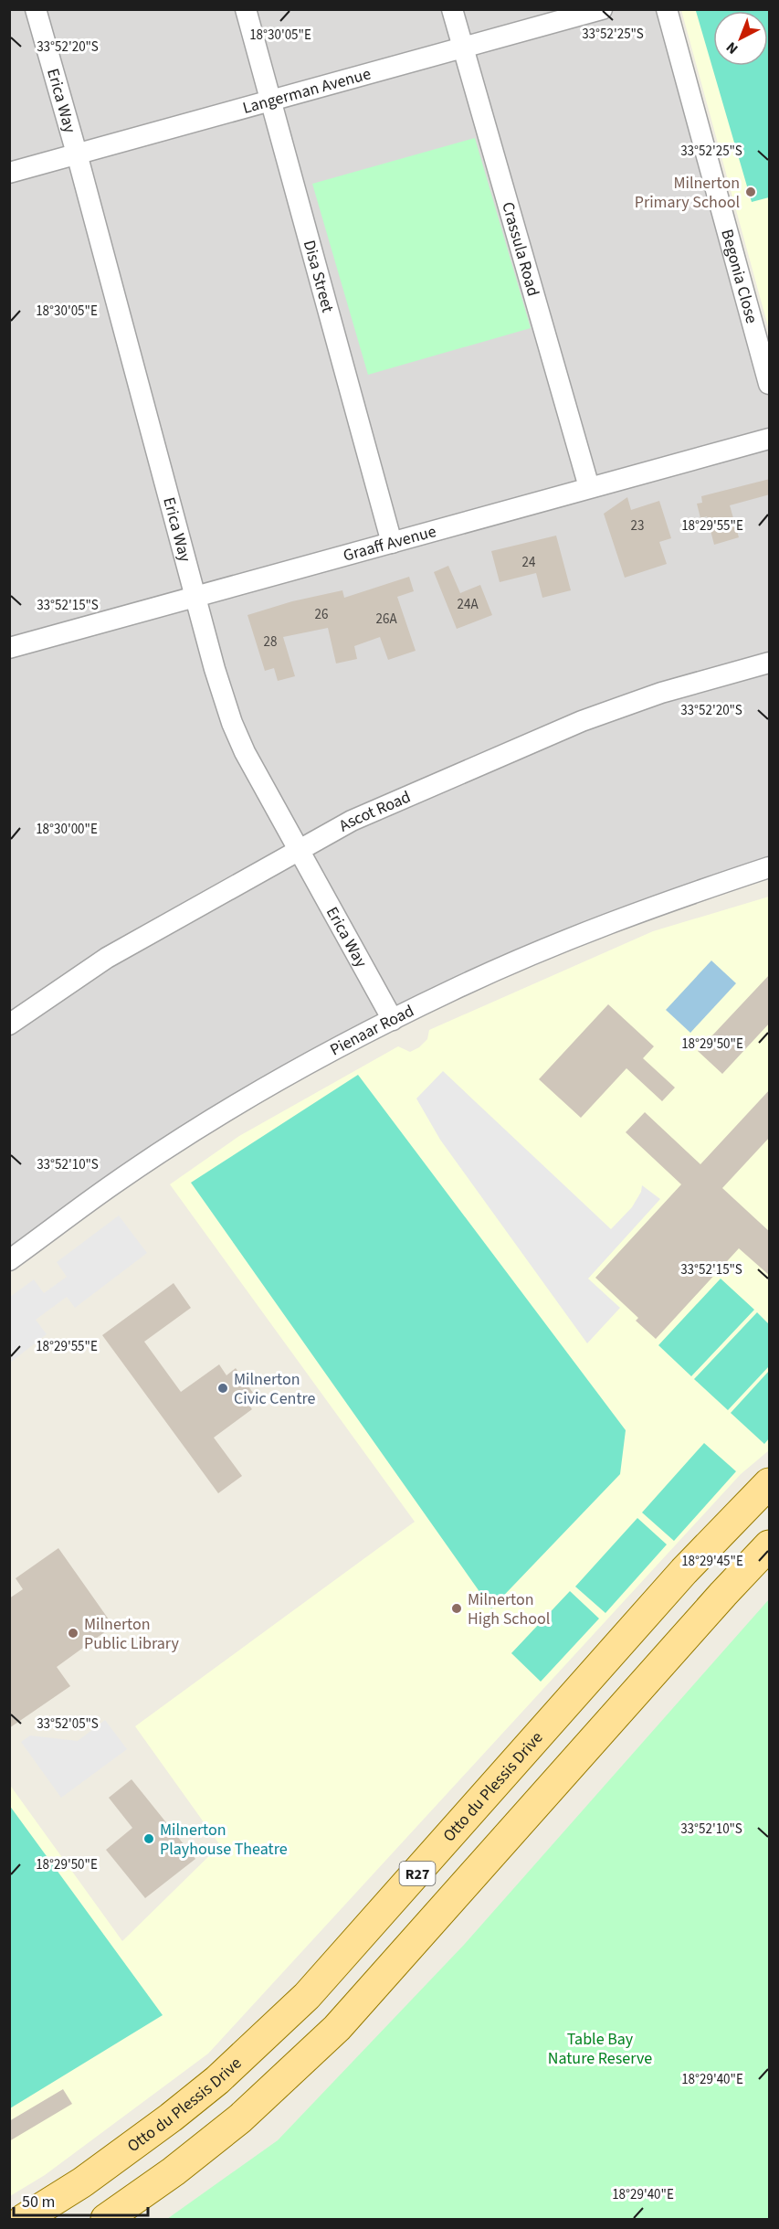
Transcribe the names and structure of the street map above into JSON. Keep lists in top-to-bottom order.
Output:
{
  "streets": {
    "main road": ["Otto du Plessis Drive", "R27"],
    "street": [
      "Langerman Avenue",
      "Erica Way",
      "Crassula Road",
      "Disa Street",
      "Begonia Close",
      "Graaff Avenue",
      "Ascot Road",
      "Pienaar Road"
    ]
  },
  "crossings": [
    ["Langerman Avenue", "Erica Way"],
    ["Langerman Avenue", "Crassula Road"],
    ["Langerman Avenue", "Disa Street"],
    ["Erica Way", "Graaff Avenue"],
    ["Erica Way", "Ascot Road"],
    ["Erica Way", "Pienaar Road"],
    ["Crassula Road", "Graaff Avenue"],
    ["Disa Street", "Graaff Avenue"]
  ],
  "parks": ["Table Bay Nature Reserve"],
  "places": [
    "Milnerton Primary School",
    "Milnerton Civic Centre",
    "Milnerton High School",
    "Milnerton Public Library",
    "Milnerton Playhouse Theatre"
  ],
  "house_numbers": [
    "23",
    "24",
    "24A",
    "26",
    "26A",
    "28"
  ],
  "scale_bar": "50 m",
  "north": "bottom left",
  "coordinates": [
    "33°52'25\"S",
    "18°30'05\"E",
    "33°52'20\"S",
    "18°29'55\"E",
    "33°52'15\"S",
    "18°30'00\"E",
    "18°29'50\"E",
    "33°52'10\"S",
    "18°29'45\"E",
    "33°52'05\"S",
    "18°29'40\"E"
  ]
}
